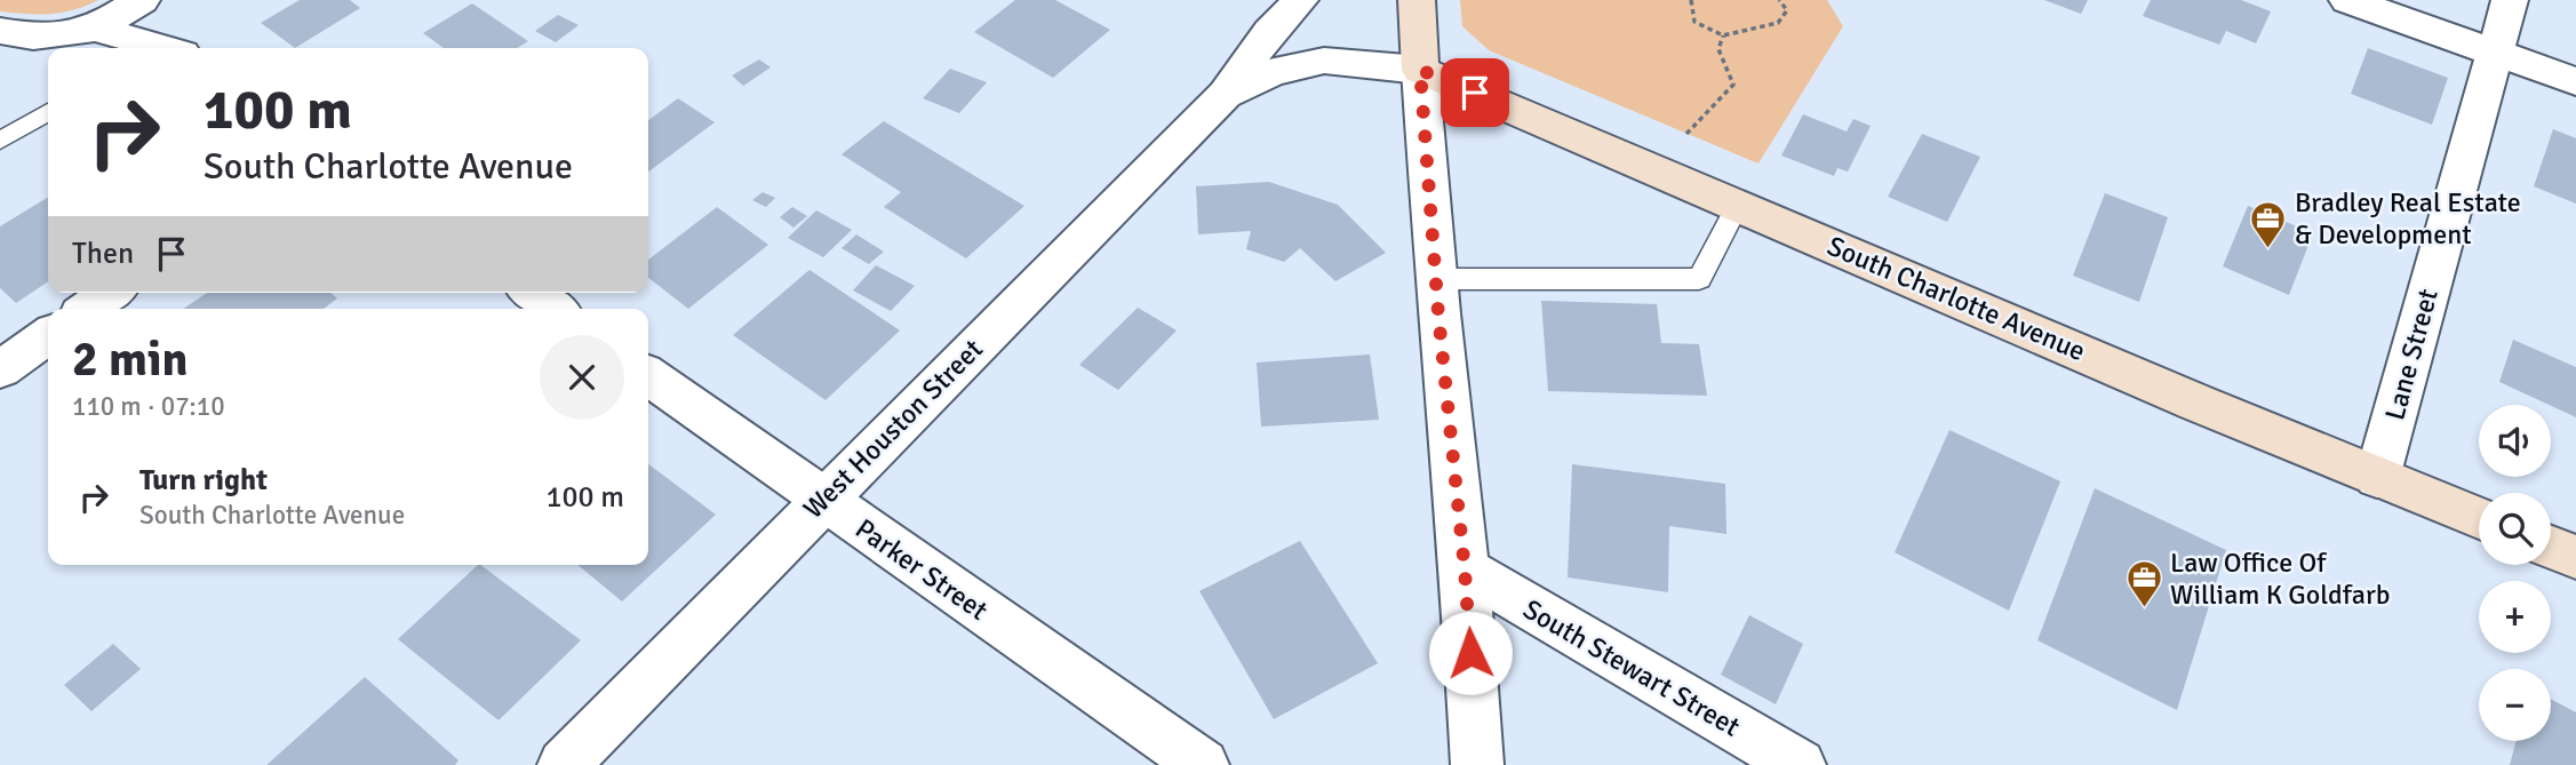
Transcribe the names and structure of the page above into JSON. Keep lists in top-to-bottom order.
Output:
{
  "streets": {
    "main road": ["South Charlotte Avenue"],
    "street": [
      "Lane Street",
      "West Houston Street",
      "Parker Street",
      "South Stewart Street"
    ]
  },
  "crossings": [
    ["South Charlotte Avenue", "Lane Street"],
    ["South Charlotte Avenue", "West Houston Street"],
    ["West Houston Street", "Parker Street"]
  ],
  "places": {
    "office": ["Bradley Real Estate & Development", "Law Office Of William K Goldfarb"]
  },
  "page": {
    "turn": ["100 m", "South Charlotte Avenue"],
    "then": "Then",
    "heading": ["2 min", "110 m · 07:10"],
    "map_buttons": ["+", "−"],
    "list": [
      {
        "name": "Turn right",
        "note": "South Charlotte Avenue",
        "value": "100 m"
      }
    ]
  }
}
